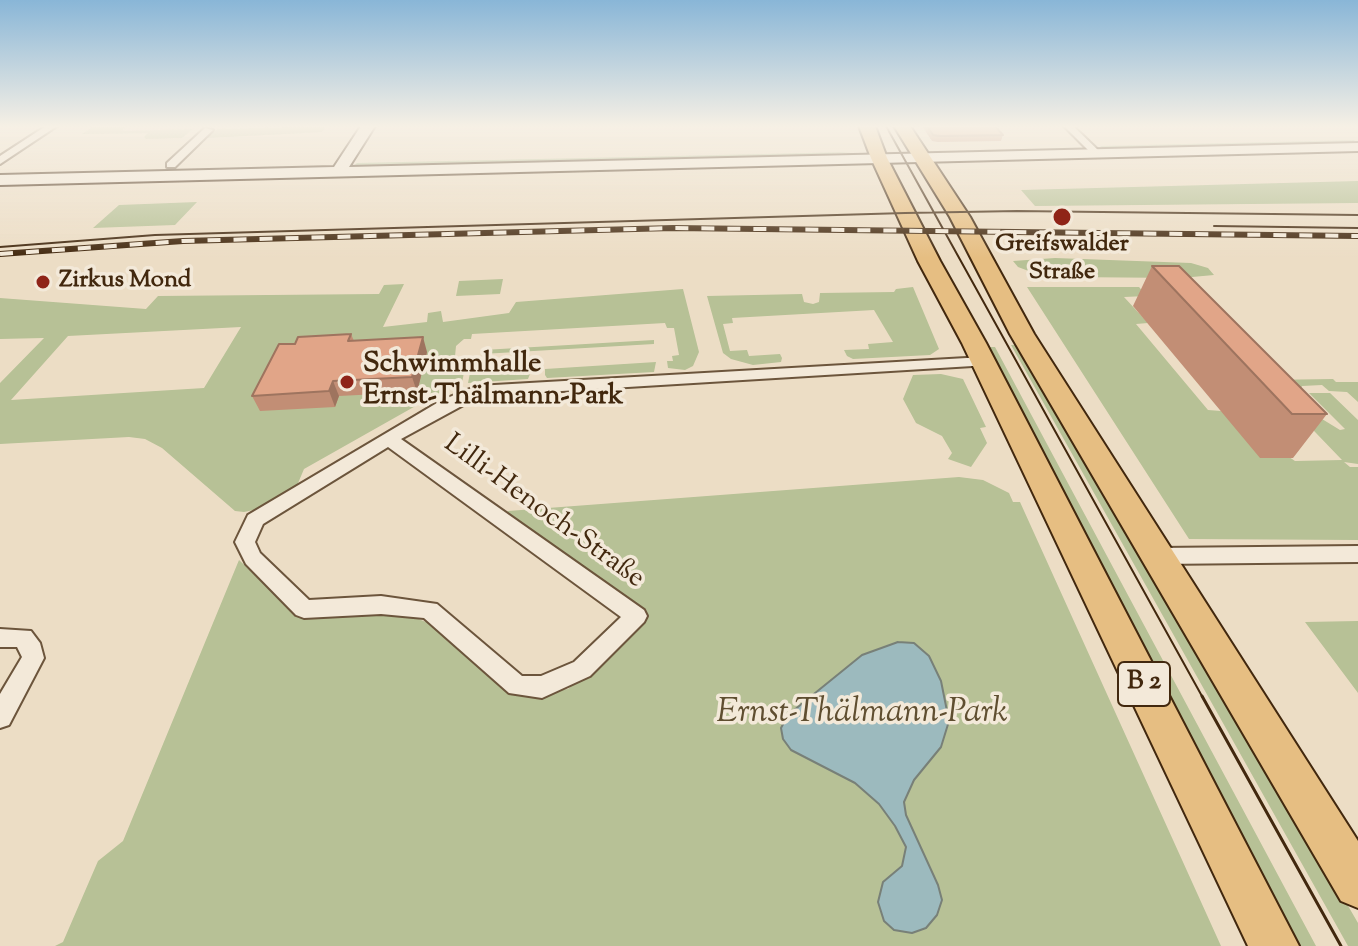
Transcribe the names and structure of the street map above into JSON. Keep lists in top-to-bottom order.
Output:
{
  "streets": {
    "main road": ["B 2"],
    "street": ["Lilli-Henoch-Straße"]
  },
  "crossings": [
    ["Lilli-Henoch-Straße", "B 2"]
  ],
  "parks": ["Ernst-Thälmann-Park"],
  "places": ["Greifswalder Straße", "Zirkus Mond", "Schwimmhalle Ernst-Thälmann-Park"]
}
